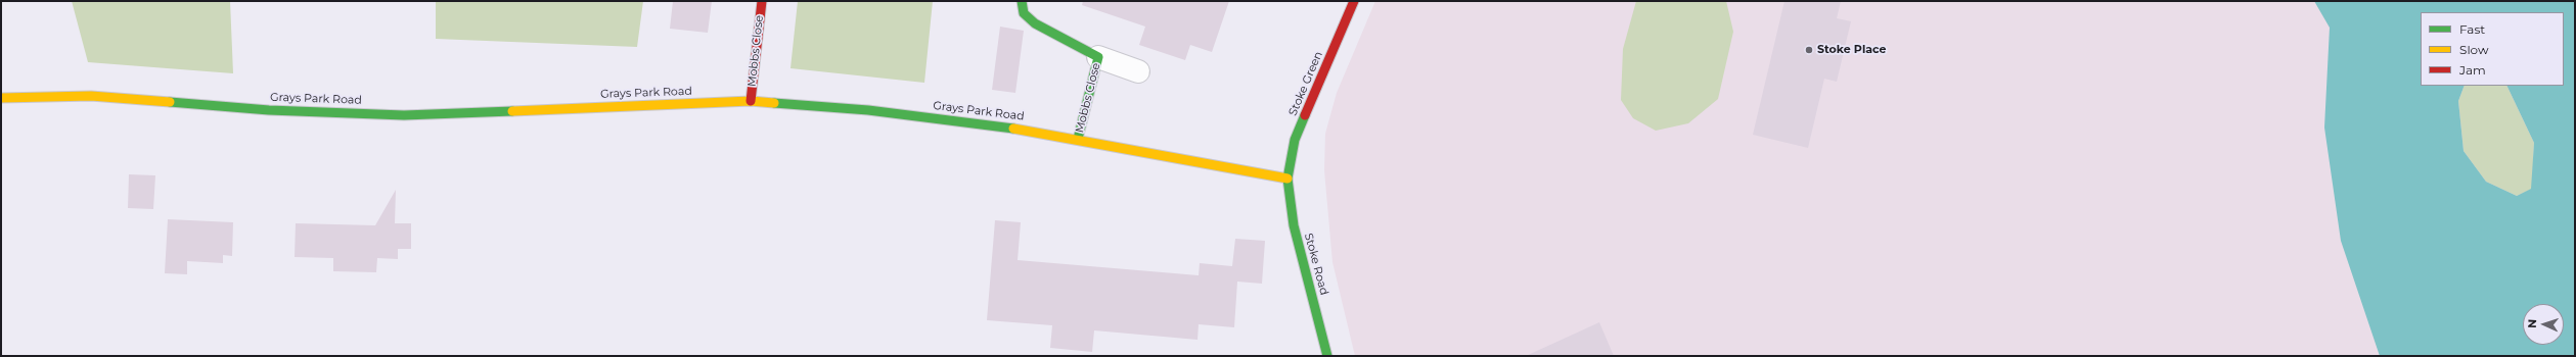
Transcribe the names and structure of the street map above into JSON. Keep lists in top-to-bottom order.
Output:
{
  "streets": {
    "main road": [
      "Mobbs Close",
      "Stoke Green",
      "Grays Park Road",
      "Stoke Road"
    ]
  },
  "crossings": [
    ["Mobbs Close", "Grays Park Road"],
    ["Stoke Green", "Grays Park Road"],
    ["Stoke Green", "Stoke Road"],
    ["Grays Park Road", "Stoke Road"]
  ],
  "places": ["Stoke Place"],
  "legend": ["Fast", "Slow", "Jam"],
  "north": "left"
}
